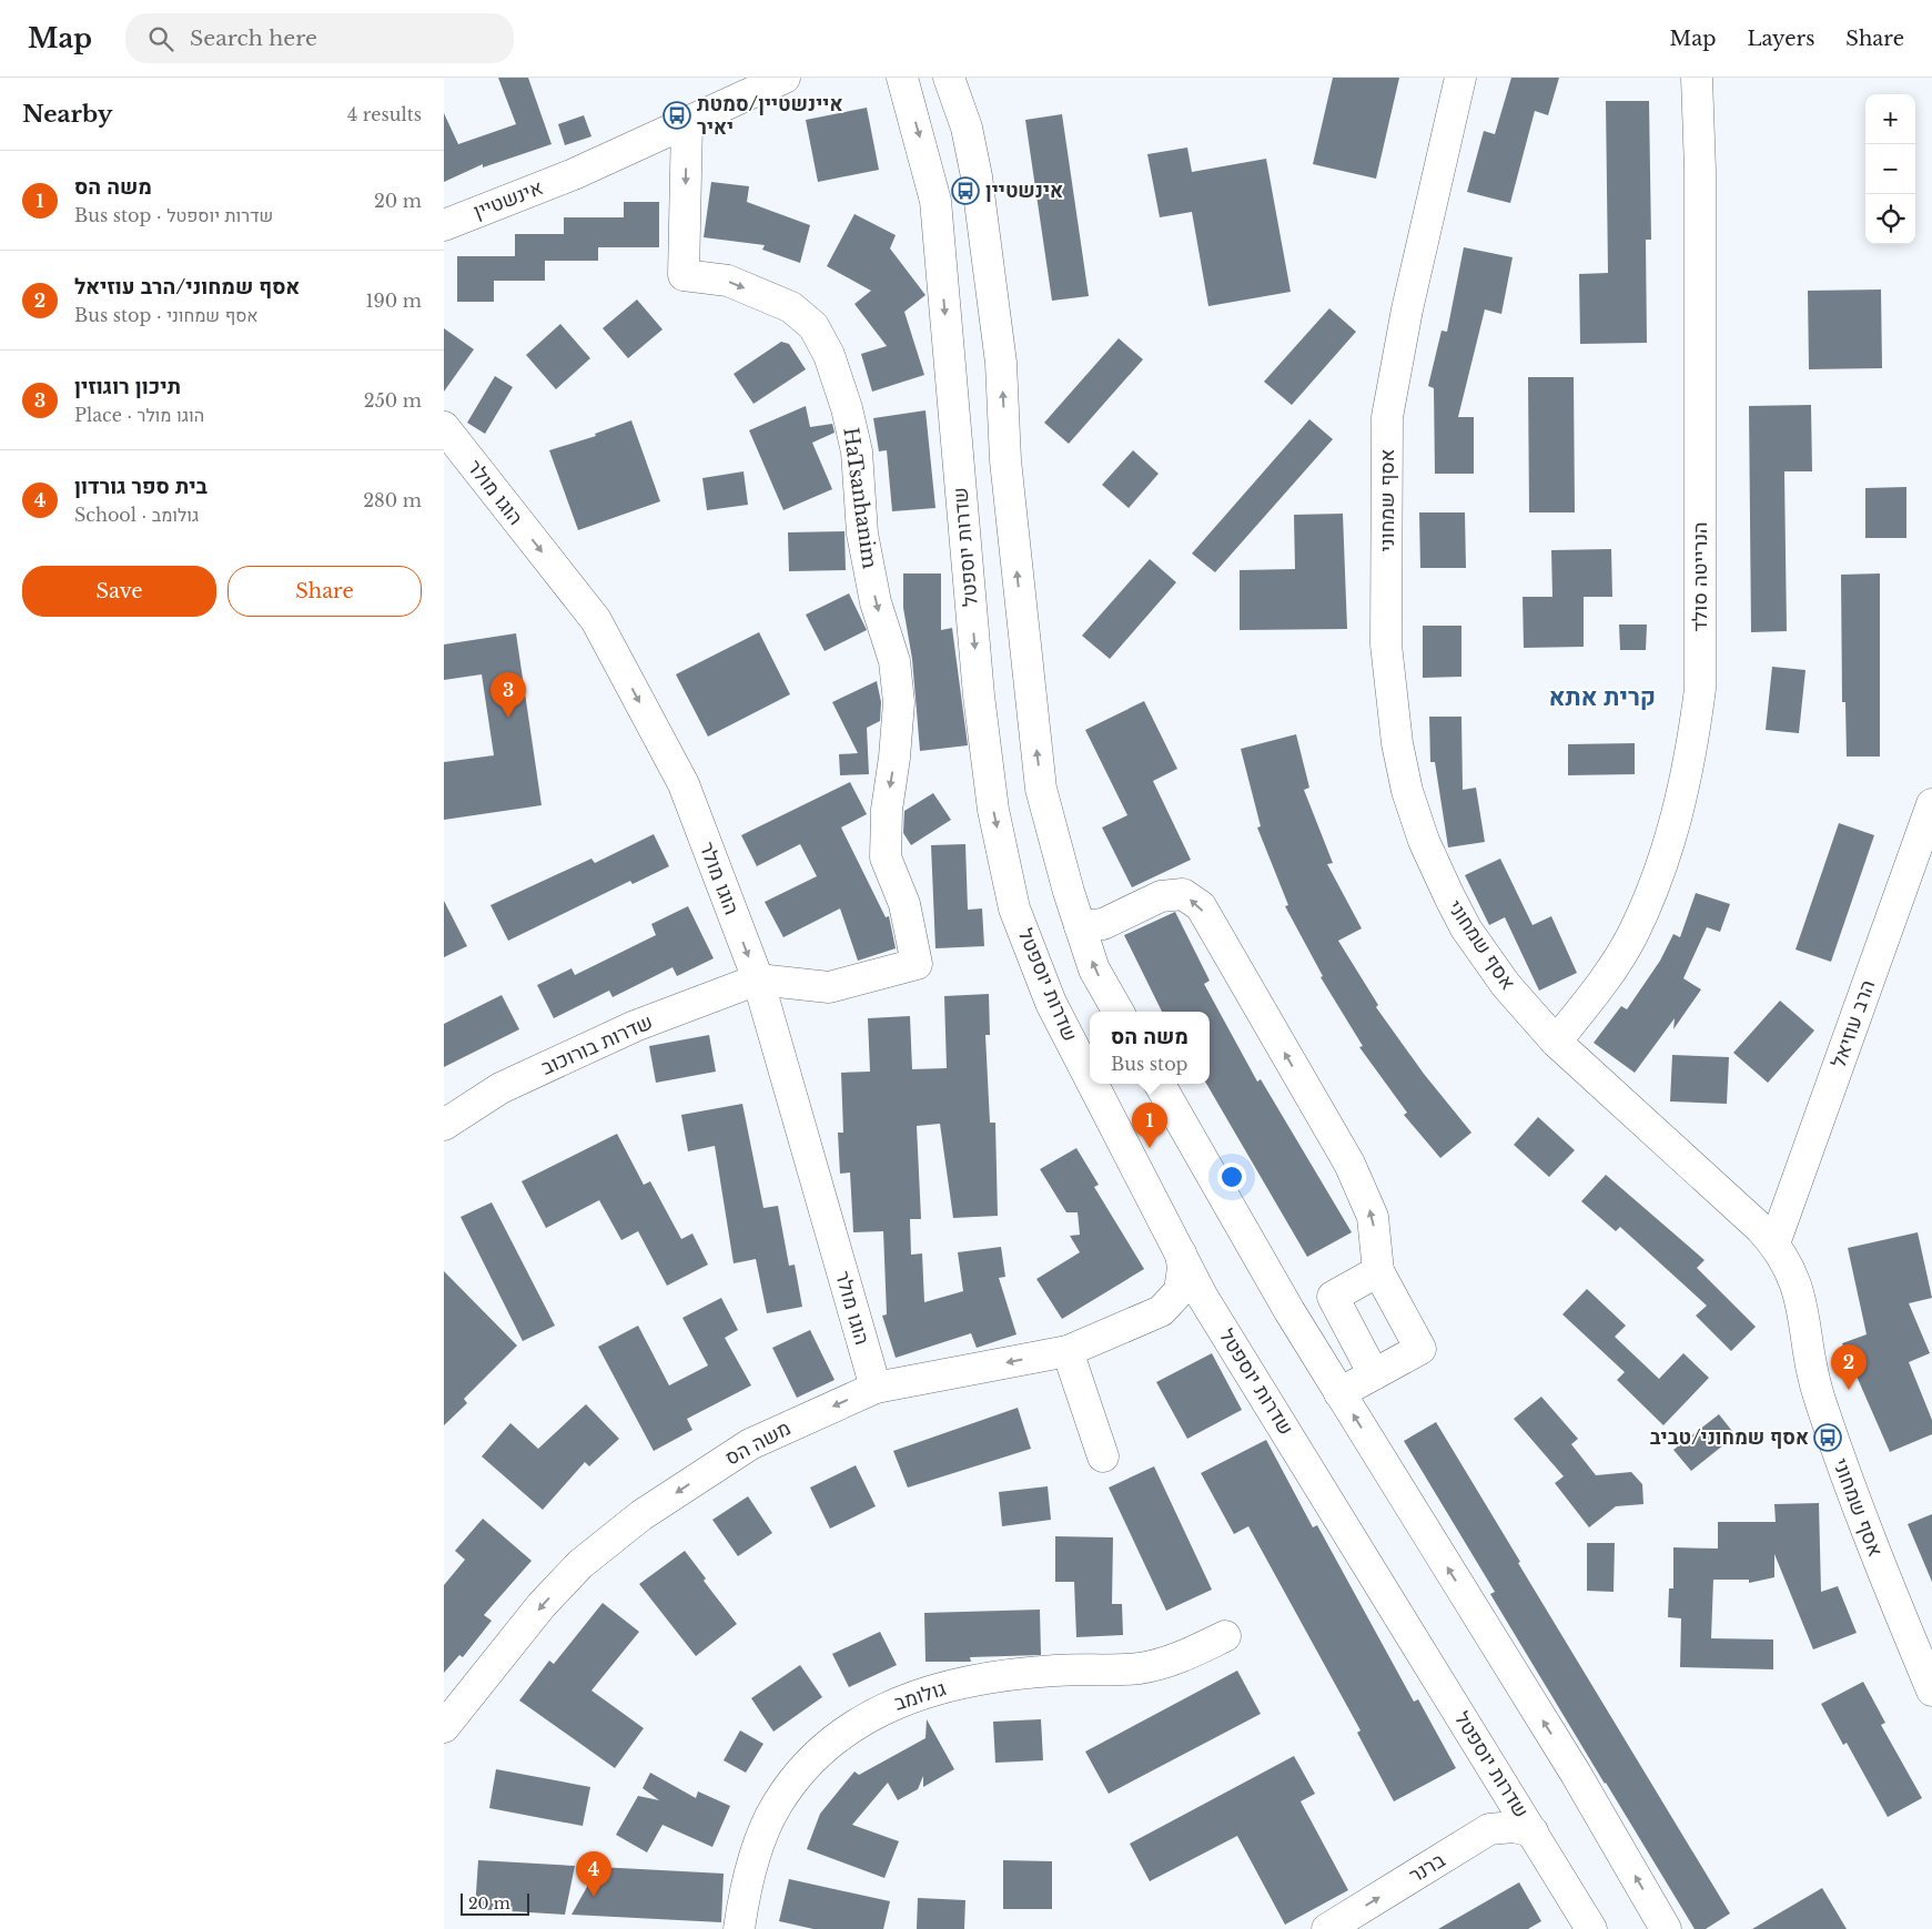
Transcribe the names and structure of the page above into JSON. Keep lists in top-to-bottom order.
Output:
{
  "streets": {
    "street": [
      "אינשטיין",
      "הוגו מולר",
      "HaTsanhanim",
      "אסף שמחוני",
      "שדרות יוספטל",
      "הנרייטה סולד",
      "הרב עוזיאל",
      "שדרות בורוכוב",
      "משה הס",
      "גולומב",
      "ברנר"
    ]
  },
  "crossings": [
    ["אינשטיין", "HaTsanhanim"],
    ["הוגו מולר", "HaTsanhanim"],
    ["הוגו מולר", "שדרות בורוכוב"],
    ["הוגו מולר", "משה הס"],
    ["HaTsanhanim", "שדרות בורוכוב"],
    ["אסף שמחוני", "הנרייטה סולד"],
    ["אסף שמחוני", "הרב עוזיאל"],
    ["שדרות יוספטל", "משה הס"],
    ["שדרות יוספטל", "ברנר"]
  ],
  "one_way": ["הוגו מולר", "משה הס", "ברנר"],
  "districts": ["קרית אתא"],
  "places": {
    "bus stop": ["איינשטיין/סמטת יאיר", "אינשטיין", "אסף שמחוני/טביב"]
  },
  "scale_bar": "20 m",
  "page": {
    "header": "Map",
    "search": "Search here",
    "nav": ["Map", "Layers", "Share"],
    "heading": ["Nearby", "4 results"],
    "map_buttons": ["+", "−"],
    "list": [
      {
        "mark": "1",
        "name": "משה הס",
        "note": "Bus stop · שדרות יוספטל",
        "value": "20 m"
      },
      {
        "mark": "2",
        "name": "אסף שמחוני/הרב עוזיאל",
        "note": "Bus stop · אסף שמחוני",
        "value": "190 m"
      },
      {
        "mark": "3",
        "name": "תיכון רוגוזין",
        "note": "Place · הוגו מולר",
        "value": "250 m"
      },
      {
        "mark": "4",
        "name": "בית ספר גורדון",
        "note": "School · גולומב",
        "value": "280 m"
      }
    ],
    "buttons": ["Save", "Share"],
    "pins": [
      "3",
      "1",
      "2",
      "4"
    ],
    "popup": ["משה הס", "Bus stop"],
    "scale": "20 m"
  }
}
